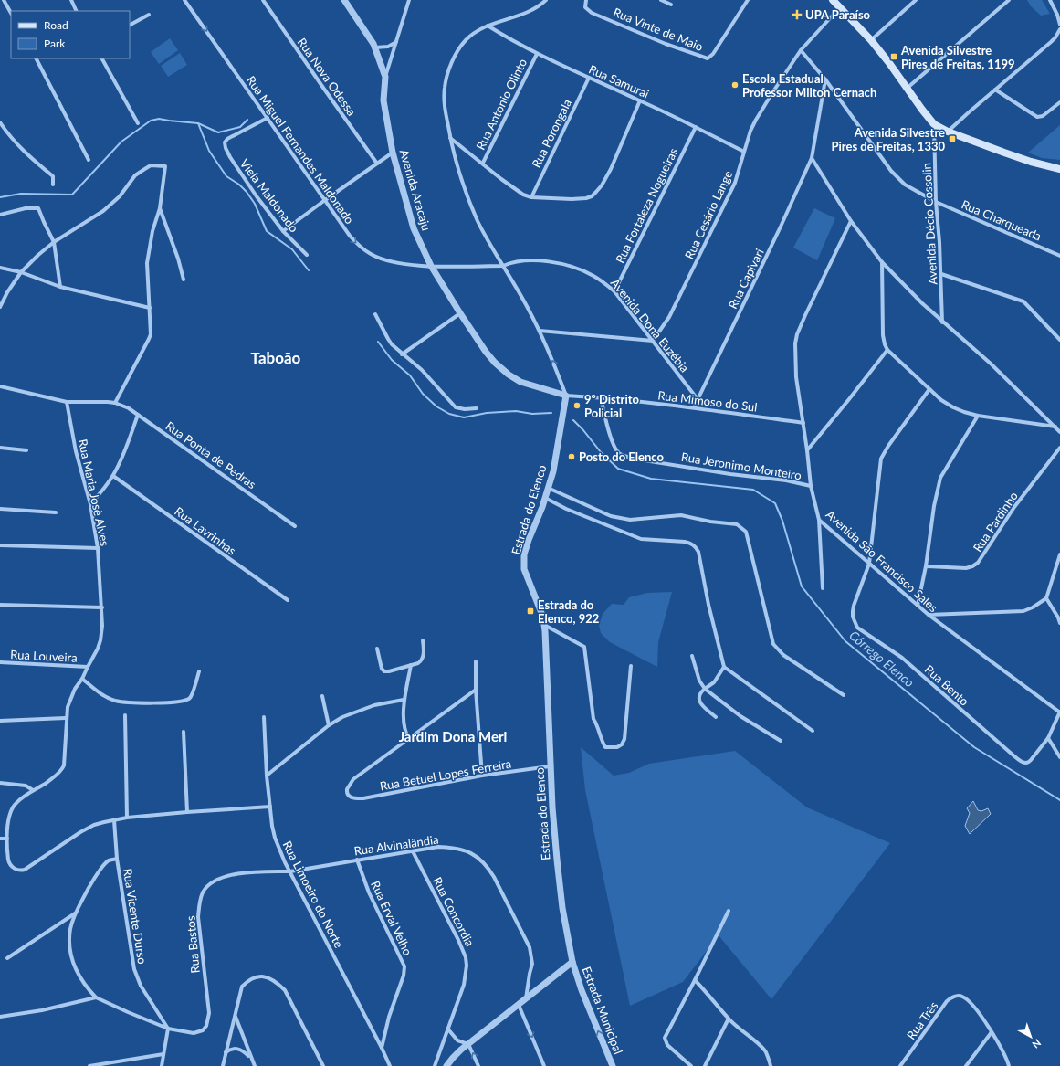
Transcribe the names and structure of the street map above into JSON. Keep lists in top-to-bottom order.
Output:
{
  "streets": {
    "street": [
      "Rua Vinte de Maio",
      "Rua Nova Odessa",
      "Rua Samurai",
      "Rua Antonio Olinto",
      "Rua Porongala",
      "Rua Miguel Fernandes Maldonado",
      "Avenida Aracaju",
      "Viela Maldonado",
      "Rua Fortaleza Nogueiras",
      "Rua Cesário Lange",
      "Rua Charqueada",
      "Avenida Décio Cossolin",
      "Rua Capivari",
      "Avenida Dona Euzébia",
      "Rua Mimoso do Sul",
      "Rua Ponta de Pedras",
      "Rua Jeronimo Monteiro",
      "Rua Maria Josè Alves",
      "Estrada do Elenco",
      "Rua Pardinho",
      "Rua Lavrinhas",
      "Avenida São Francisco Sales",
      "Rua Louveira",
      "Rua Bento",
      "Rua Betuel Lopes Ferreira",
      "Rua Alvinalândia",
      "Rua Limoeiro do Norte",
      "Rua Concordia",
      "Rua Vicente Durso",
      "Rua Erval Velho",
      "Rua Bastos",
      "Estrada Municipal",
      "Rua Três"
    ]
  },
  "crossings": [
    ["Rua Samurai", "Rua Antonio Olinto"],
    ["Rua Samurai", "Rua Porongala"],
    ["Rua Samurai", "Rua Fortaleza Nogueiras"],
    ["Rua Samurai", "Rua Cesário Lange"],
    ["Rua Samurai", "Estrada do Elenco"],
    ["Rua Miguel Fernandes Maldonado", "Avenida Aracaju"],
    ["Rua Miguel Fernandes Maldonado", "Viela Maldonado"],
    ["Rua Miguel Fernandes Maldonado", "Avenida Dona Euzébia"],
    ["Avenida Aracaju", "Avenida Dona Euzébia"],
    ["Avenida Aracaju", "Rua Mimoso do Sul"],
    ["Avenida Aracaju", "Estrada do Elenco"],
    ["Rua Fortaleza Nogueiras", "Avenida Dona Euzébia"],
    ["Rua Cesário Lange", "Rua Charqueada"],
    ["Rua Cesário Lange", "Avenida Dona Euzébia"],
    ["Rua Charqueada", "Avenida Décio Cossolin"],
    ["Rua Charqueada", "Rua Capivari"],
    ["Rua Capivari", "Avenida Dona Euzébia"],
    ["Rua Capivari", "Rua Mimoso do Sul"],
    ["Avenida Dona Euzébia", "Estrada do Elenco"],
    ["Rua Mimoso do Sul", "Rua Jeronimo Monteiro"],
    ["Rua Mimoso do Sul", "Estrada do Elenco"],
    ["Rua Mimoso do Sul", "Avenida São Francisco Sales"],
    ["Rua Jeronimo Monteiro", "Avenida São Francisco Sales"],
    ["Rua Maria Josè Alves", "Rua Louveira"],
    ["Rua Maria Josè Alves", "Rua Vicente Durso"],
    ["Estrada do Elenco", "Rua Betuel Lopes Ferreira"],
    ["Estrada do Elenco", "Estrada Municipal"],
    ["Avenida São Francisco Sales", "Rua Bento"],
    ["Rua Alvinalândia", "Rua Limoeiro do Norte"],
    ["Rua Alvinalândia", "Rua Concordia"],
    ["Rua Alvinalândia", "Rua Erval Velho"],
    ["Rua Alvinalândia", "Rua Bastos"],
    ["Rua Limoeiro do Norte", "Rua Erval Velho"],
    ["Rua Limoeiro do Norte", "Rua Bastos"],
    ["Rua Vicente Durso", "Rua Bastos"]
  ],
  "one_way": ["Rua Miguel Fernandes Maldonado", "Estrada Municipal"],
  "districts": ["Taboão", "Jardim Dona Meri"],
  "water": ["Córrego Elenco"],
  "places": {
    "health": ["UPA Paraíso"],
    "transit": ["Avenida Silvestre Pires de Freitas, 1199", "Avenida Silvestre Pires de Freitas, 1330", "Estrada do Elenco, 922"],
    "other": ["Escola Estadual Professor Milton Cernach", "9º Distrito Policial", "Posto do Elenco"]
  },
  "legend": ["Road", "Park"],
  "north": "bottom right"
}
